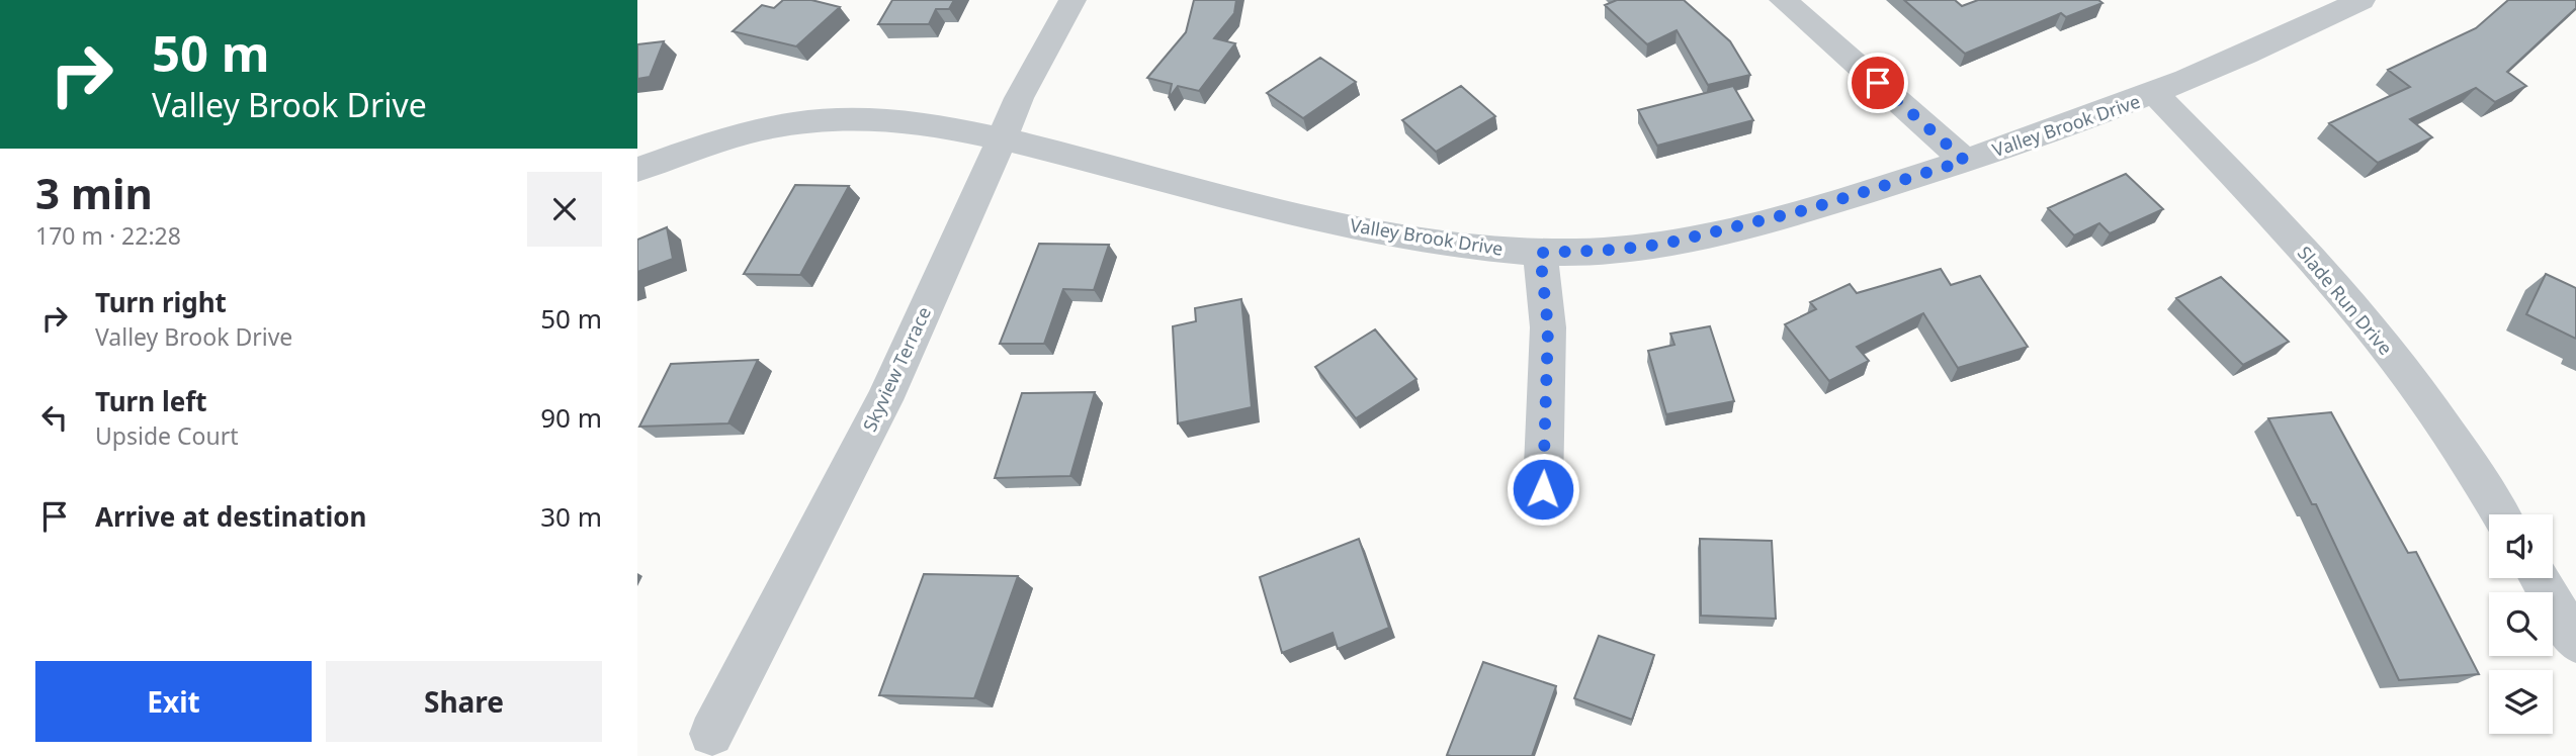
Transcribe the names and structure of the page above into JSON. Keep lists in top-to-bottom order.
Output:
{
  "streets": {
    "street": ["Valley Brook Drive", "Slade Run Drive", "Skyview Terrace"]
  },
  "crossings": [
    ["Valley Brook Drive", "Slade Run Drive"],
    ["Valley Brook Drive", "Skyview Terrace"]
  ],
  "page": {
    "turn": ["50 m", "Valley Brook Drive"],
    "heading": ["3 min", "170 m · 22:28"],
    "list": [
      {
        "name": "Turn right",
        "note": "Valley Brook Drive",
        "value": "50 m"
      },
      {
        "name": "Turn left",
        "note": "Upside Court",
        "value": "90 m"
      },
      {
        "name": "Arrive at destination",
        "value": "30 m"
      }
    ],
    "buttons": ["Exit", "Share"]
  }
}
